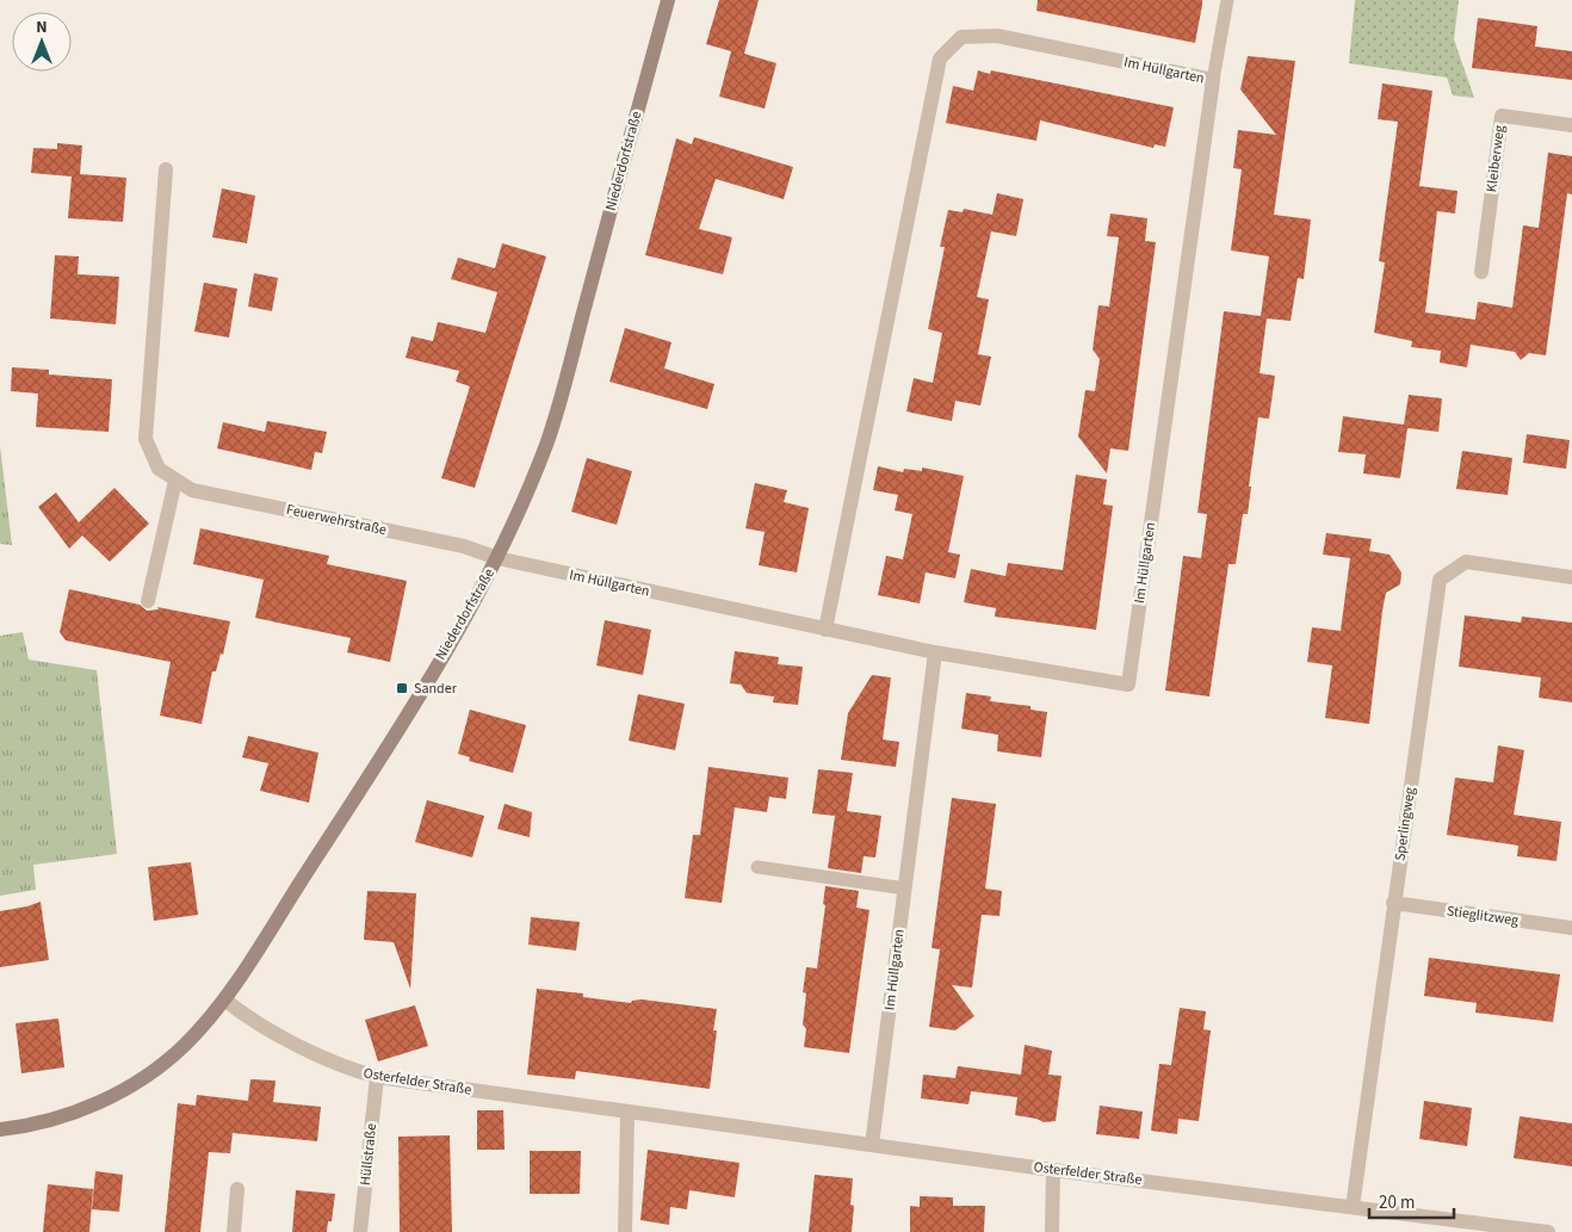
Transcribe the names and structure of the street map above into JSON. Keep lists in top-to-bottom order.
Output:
{
  "streets": {
    "main road": ["Niederdorfstraße"],
    "street": [
      "Im Hüllgarten",
      "Kleiberweg",
      "Feuerwehrstraße",
      "Sperlingweg",
      "Stieglitzweg",
      "Osterfelder Straße",
      "Hüllstraße"
    ]
  },
  "crossings": [
    ["Im Hüllgarten", "Niederdorfstraße"],
    ["Im Hüllgarten", "Feuerwehrstraße"],
    ["Im Hüllgarten", "Osterfelder Straße"],
    ["Niederdorfstraße", "Feuerwehrstraße"],
    ["Niederdorfstraße", "Osterfelder Straße"],
    ["Sperlingweg", "Stieglitzweg"],
    ["Sperlingweg", "Osterfelder Straße"],
    ["Osterfelder Straße", "Hüllstraße"]
  ],
  "places": {
    "transit": ["Sander"]
  },
  "scale_bar": "20 m",
  "north": "top"
}
